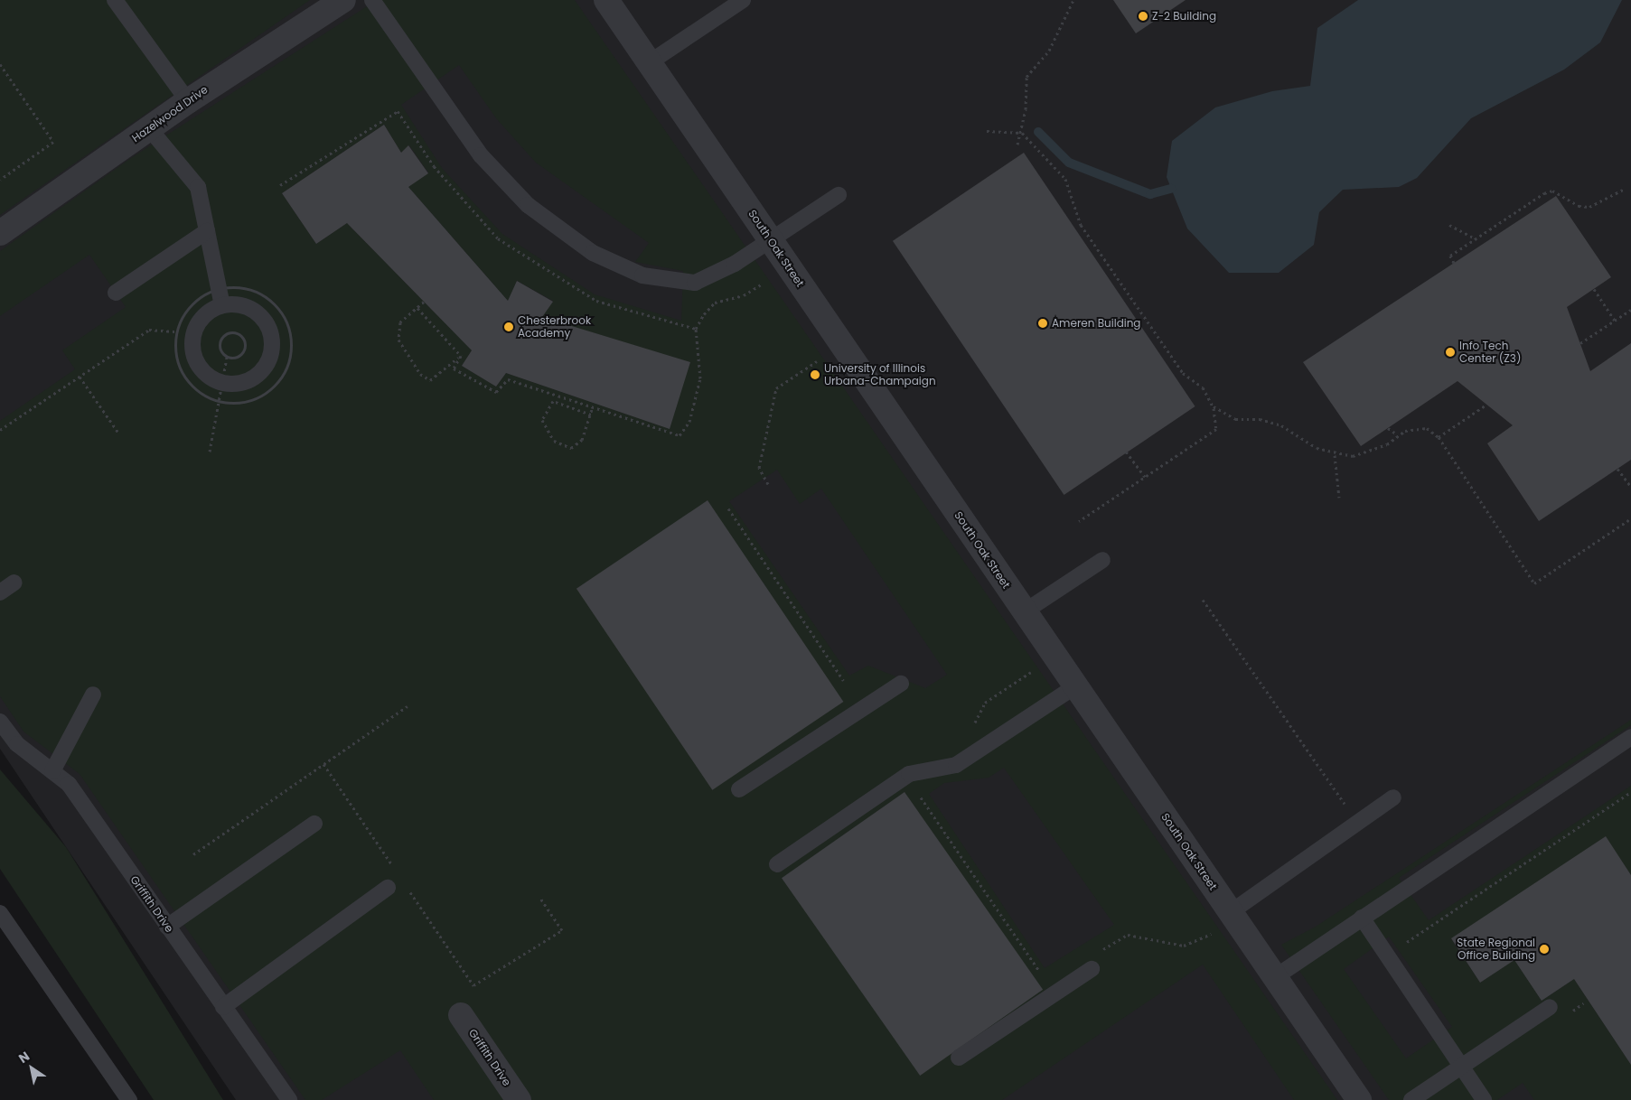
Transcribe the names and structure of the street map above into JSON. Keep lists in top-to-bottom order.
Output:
{
  "streets": {
    "street": ["Hazelwood Drive", "South Oak Street", "Griffith Drive"]
  },
  "places": [
    "Z-2 Building",
    "Ameren Building",
    "Chesterbrook Academy",
    "Info Tech Center (Z3)",
    "University of Illinois Urbana-Champaign",
    "State Regional Office Building"
  ],
  "north": "top left"
}
